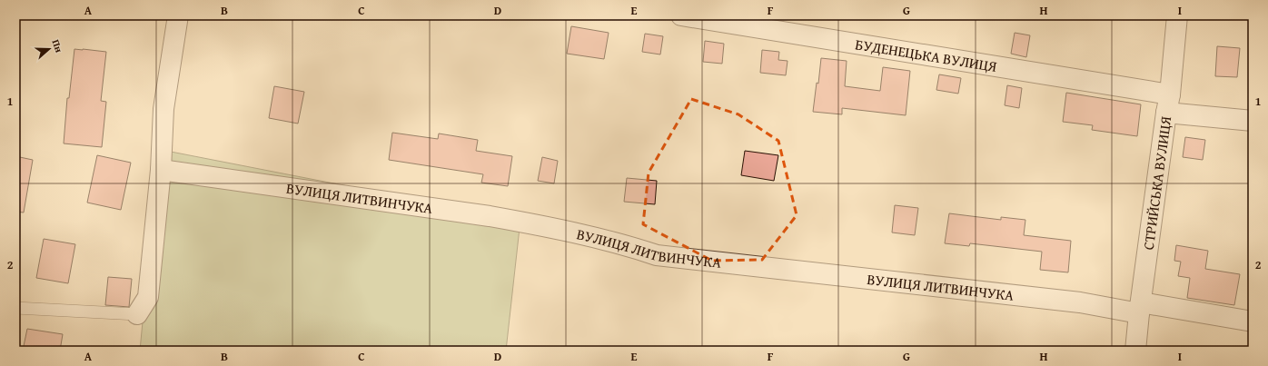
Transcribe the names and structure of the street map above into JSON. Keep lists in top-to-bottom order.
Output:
{
  "streets": {
    "street": ["БУДЕНЕЦЬКА ВУЛИЦЯ", "СТРИЙСЬКА ВУЛИЦЯ", "ВУЛИЦЯ ЛИТВИНЧУКА"]
  },
  "crossings": [
    ["БУДЕНЕЦЬКА ВУЛИЦЯ", "СТРИЙСЬКА ВУЛИЦЯ"],
    ["СТРИЙСЬКА ВУЛИЦЯ", "ВУЛИЦЯ ЛИТВИНЧУКА"]
  ],
  "north": "right",
  "grid": {
    "columns": [
      "A",
      "B",
      "C",
      "D",
      "E",
      "F",
      "G",
      "H",
      "I"
    ],
    "rows": ["1", "2"]
  }
}
